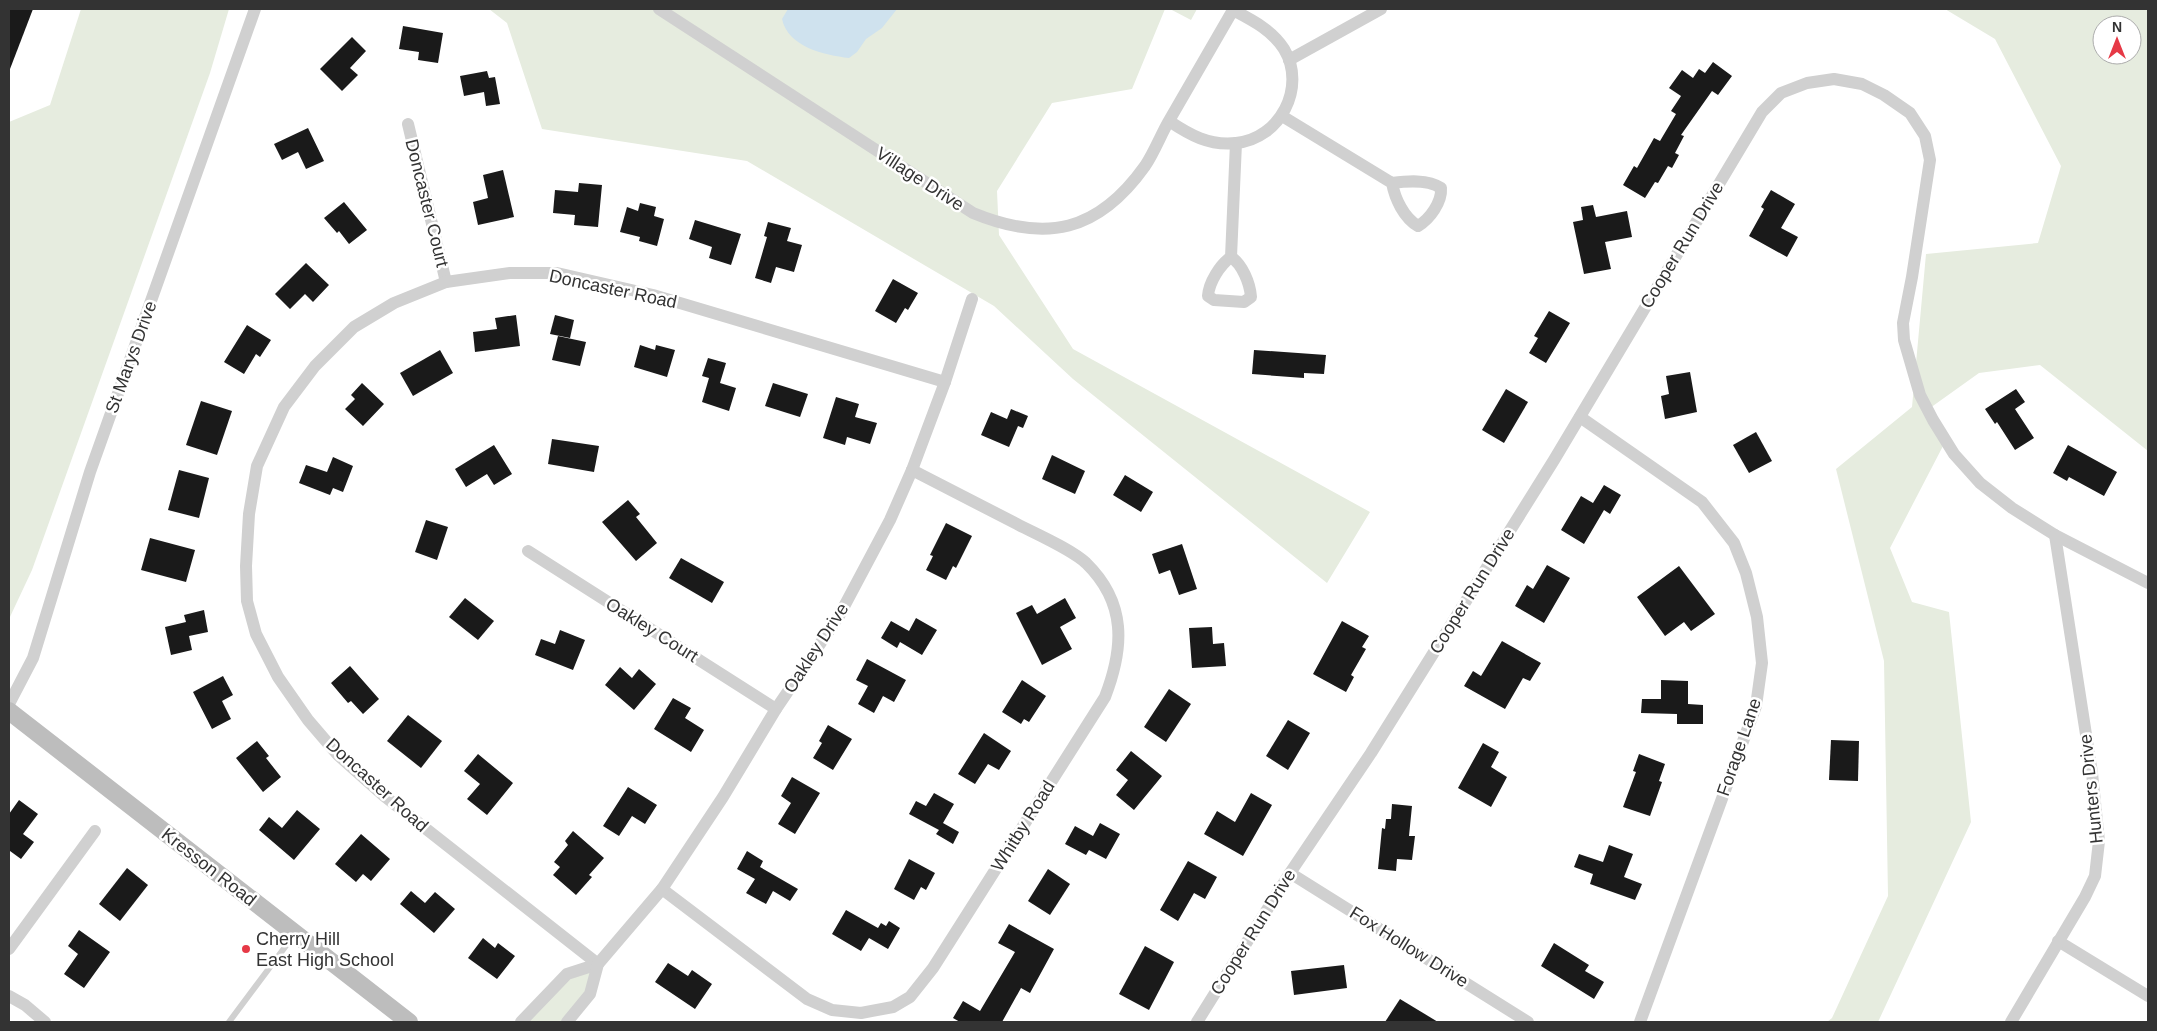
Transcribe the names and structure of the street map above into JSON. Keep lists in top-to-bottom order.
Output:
{
  "streets": {
    "street": [
      "Village Drive",
      "Doncaster Court",
      "Cooper Run Drive",
      "Doncaster Road",
      "St Marys Drive",
      "Oakley Court",
      "Oakley Drive",
      "Forage Lane",
      "Hunters Drive",
      "Whitby Road",
      "Kresson Road",
      "Fox Hollow Drive"
    ]
  },
  "crossings": [
    ["Doncaster Court", "Doncaster Road"],
    ["Cooper Run Drive", "Forage Lane"],
    ["Cooper Run Drive", "Hunters Drive"],
    ["Cooper Run Drive", "Fox Hollow Drive"],
    ["Doncaster Road", "Oakley Drive"],
    ["Oakley Court", "Oakley Drive"],
    ["Oakley Drive", "Whitby Road"]
  ],
  "places": ["Cherry Hill East High School"],
  "north": "top"
}
